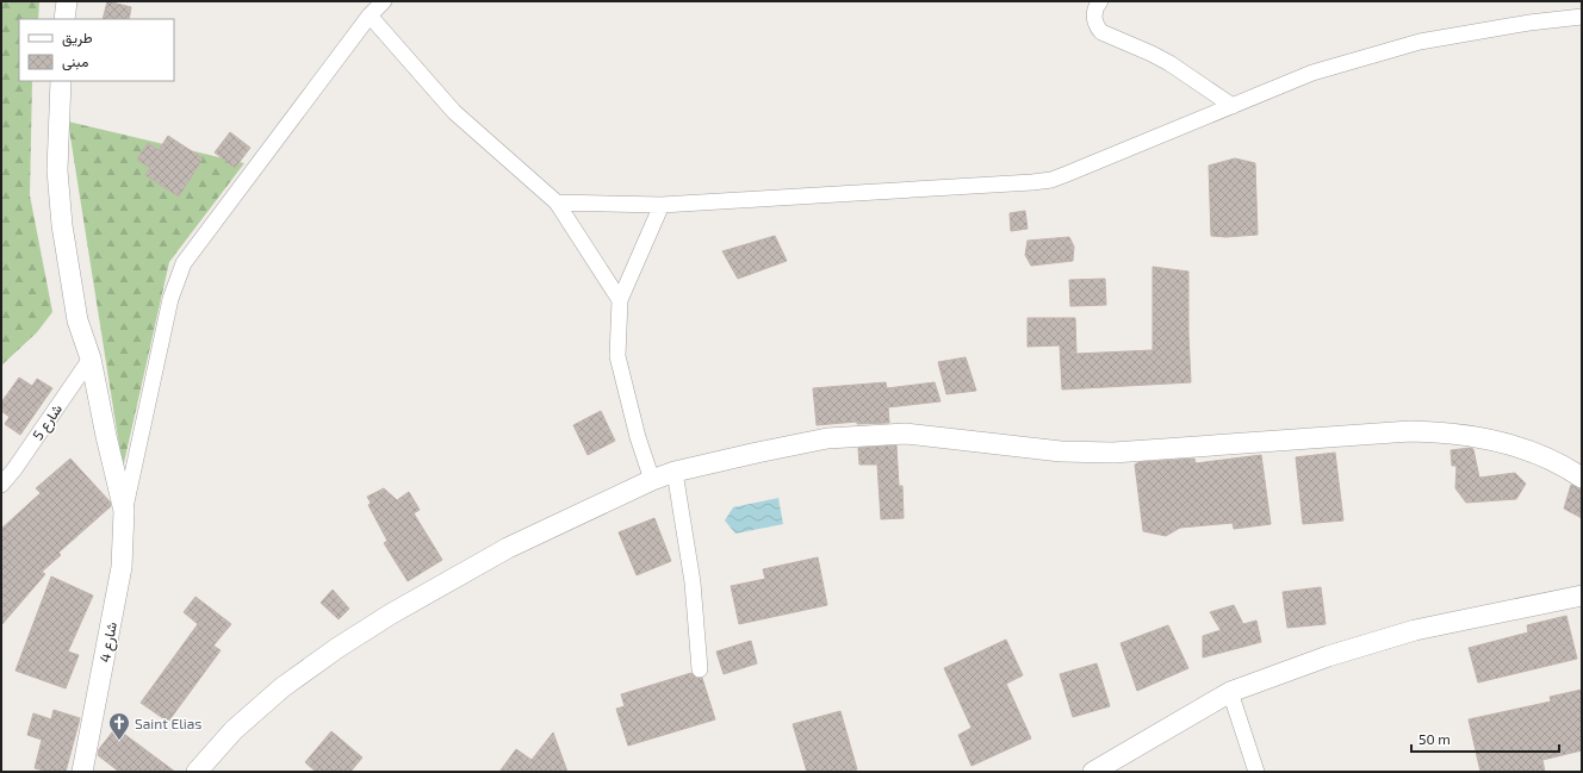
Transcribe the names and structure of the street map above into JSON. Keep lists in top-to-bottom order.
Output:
{
  "streets": {
    "street": ["شارع 5", "شارع 4"]
  },
  "crossings": [
    ["شارع 5", "شارع 4"]
  ],
  "places": {
    "church": ["Saint Elias"]
  },
  "legend": ["طريق", "مبنى"],
  "scale_bar": "50 m"
}
